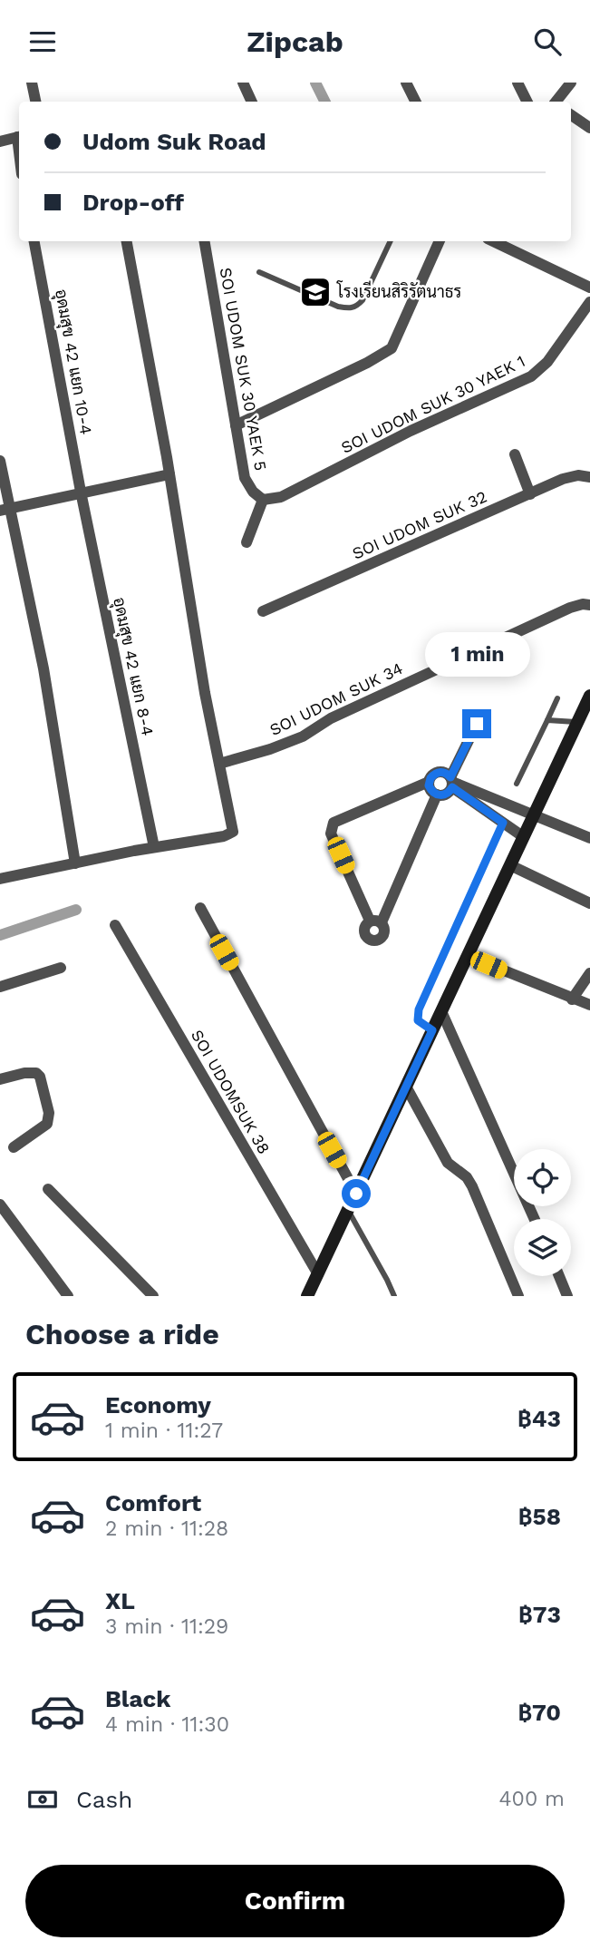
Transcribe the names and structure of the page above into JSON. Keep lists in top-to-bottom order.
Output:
{
  "streets": {
    "street": [
      "อุดมสุข 42 แยก 10-4",
      "SOI UDOM SUK 30 YAEK 5",
      "SOI UDOM SUK 30 YAEK 1",
      "SOI UDOM SUK 32",
      "อุดมสุข 42 แยก 8-4",
      "SOI UDOM SUK 34",
      "SOI UDOMSUK 38"
    ]
  },
  "crossings": [
    ["อุดมสุข 42 แยก 10-4", "อุดมสุข 42 แยก 8-4"],
    ["SOI UDOM SUK 30 YAEK 5", "SOI UDOM SUK 30 YAEK 1"]
  ],
  "places": {
    "school or university": ["โรงเรียนสิริรัตนาธร"]
  },
  "page": {
    "header": "Zipcab",
    "banner": ["Udom Suk Road", "Drop-off"],
    "bubble": "1 min",
    "heading": "Choose a ride",
    "list": [
      {
        "name": "Economy",
        "note": "1 min · 11:27",
        "value": "฿43"
      },
      {
        "name": "Comfort",
        "note": "2 min · 11:28",
        "value": "฿58"
      },
      {
        "name": "XL",
        "note": "3 min · 11:29",
        "value": "฿73"
      },
      {
        "name": "Black",
        "note": "4 min · 11:30",
        "value": "฿70"
      }
    ],
    "pay": ["Cash", "400 m"],
    "buttons": "Confirm"
  }
}
